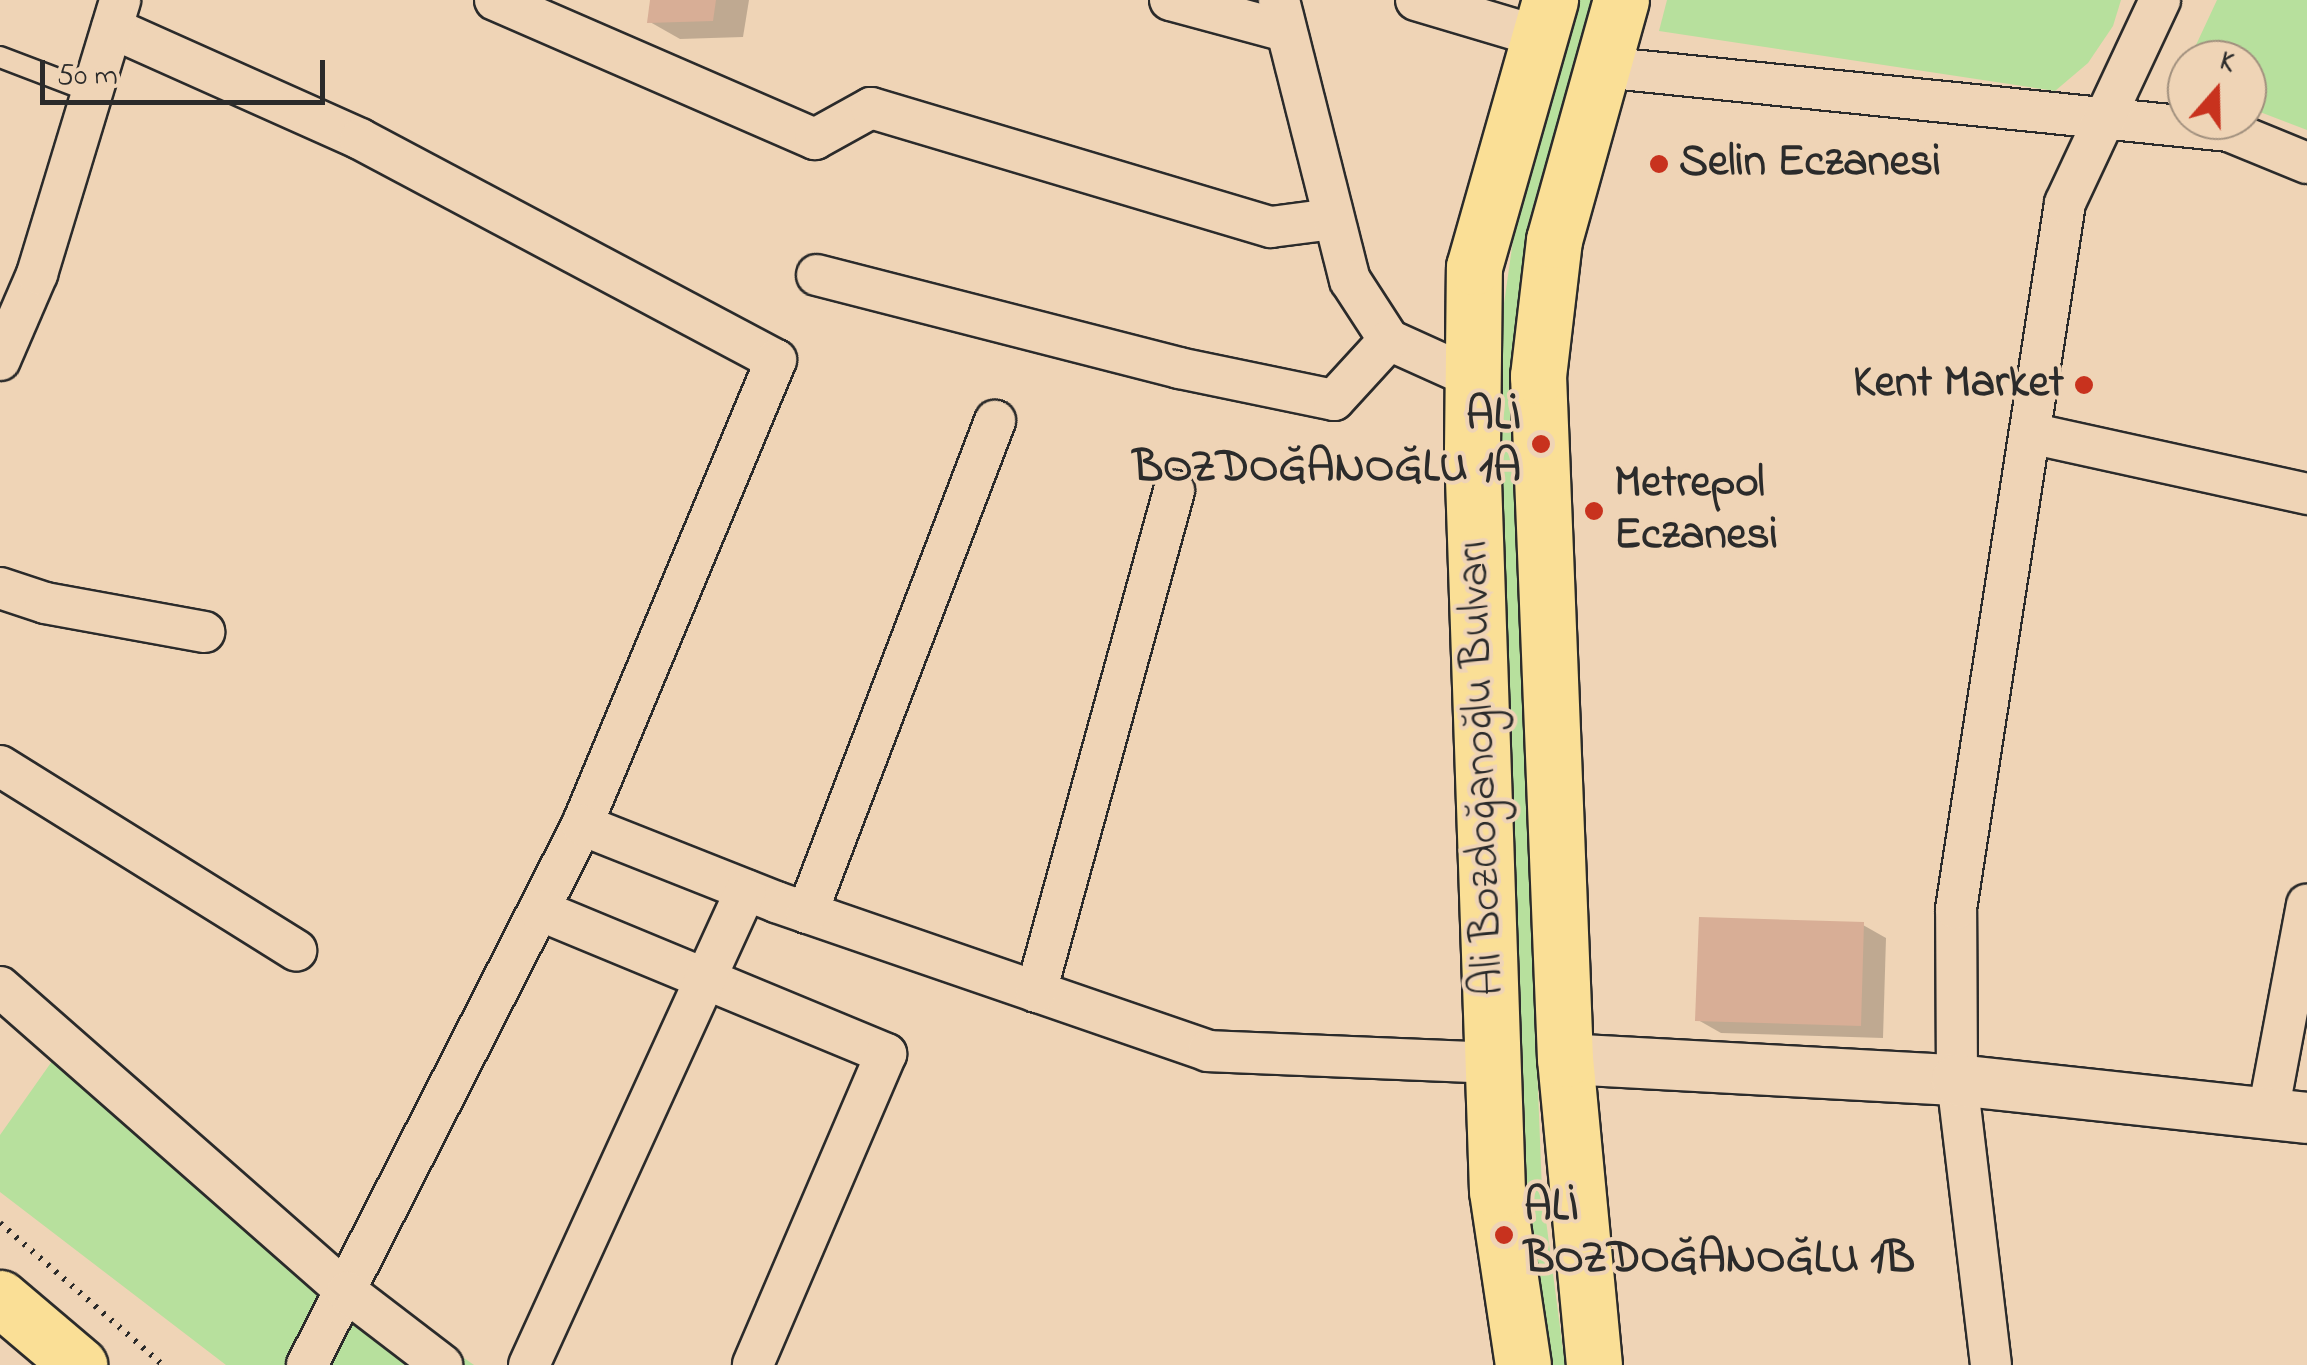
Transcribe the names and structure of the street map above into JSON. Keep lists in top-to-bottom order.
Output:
{
  "streets": {
    "main road": ["Ali Bozdoğanoğlu Bulvarı"]
  },
  "places": [
    "Selin Eczanesi",
    "Kent Market",
    "ALİ BOZDOĞANOĞLU 1A",
    "Metrepol Eczanesi",
    "ALİ BOZDOĞANOĞLU 1B"
  ],
  "scale_bar": "50 m",
  "north": "top"
}
